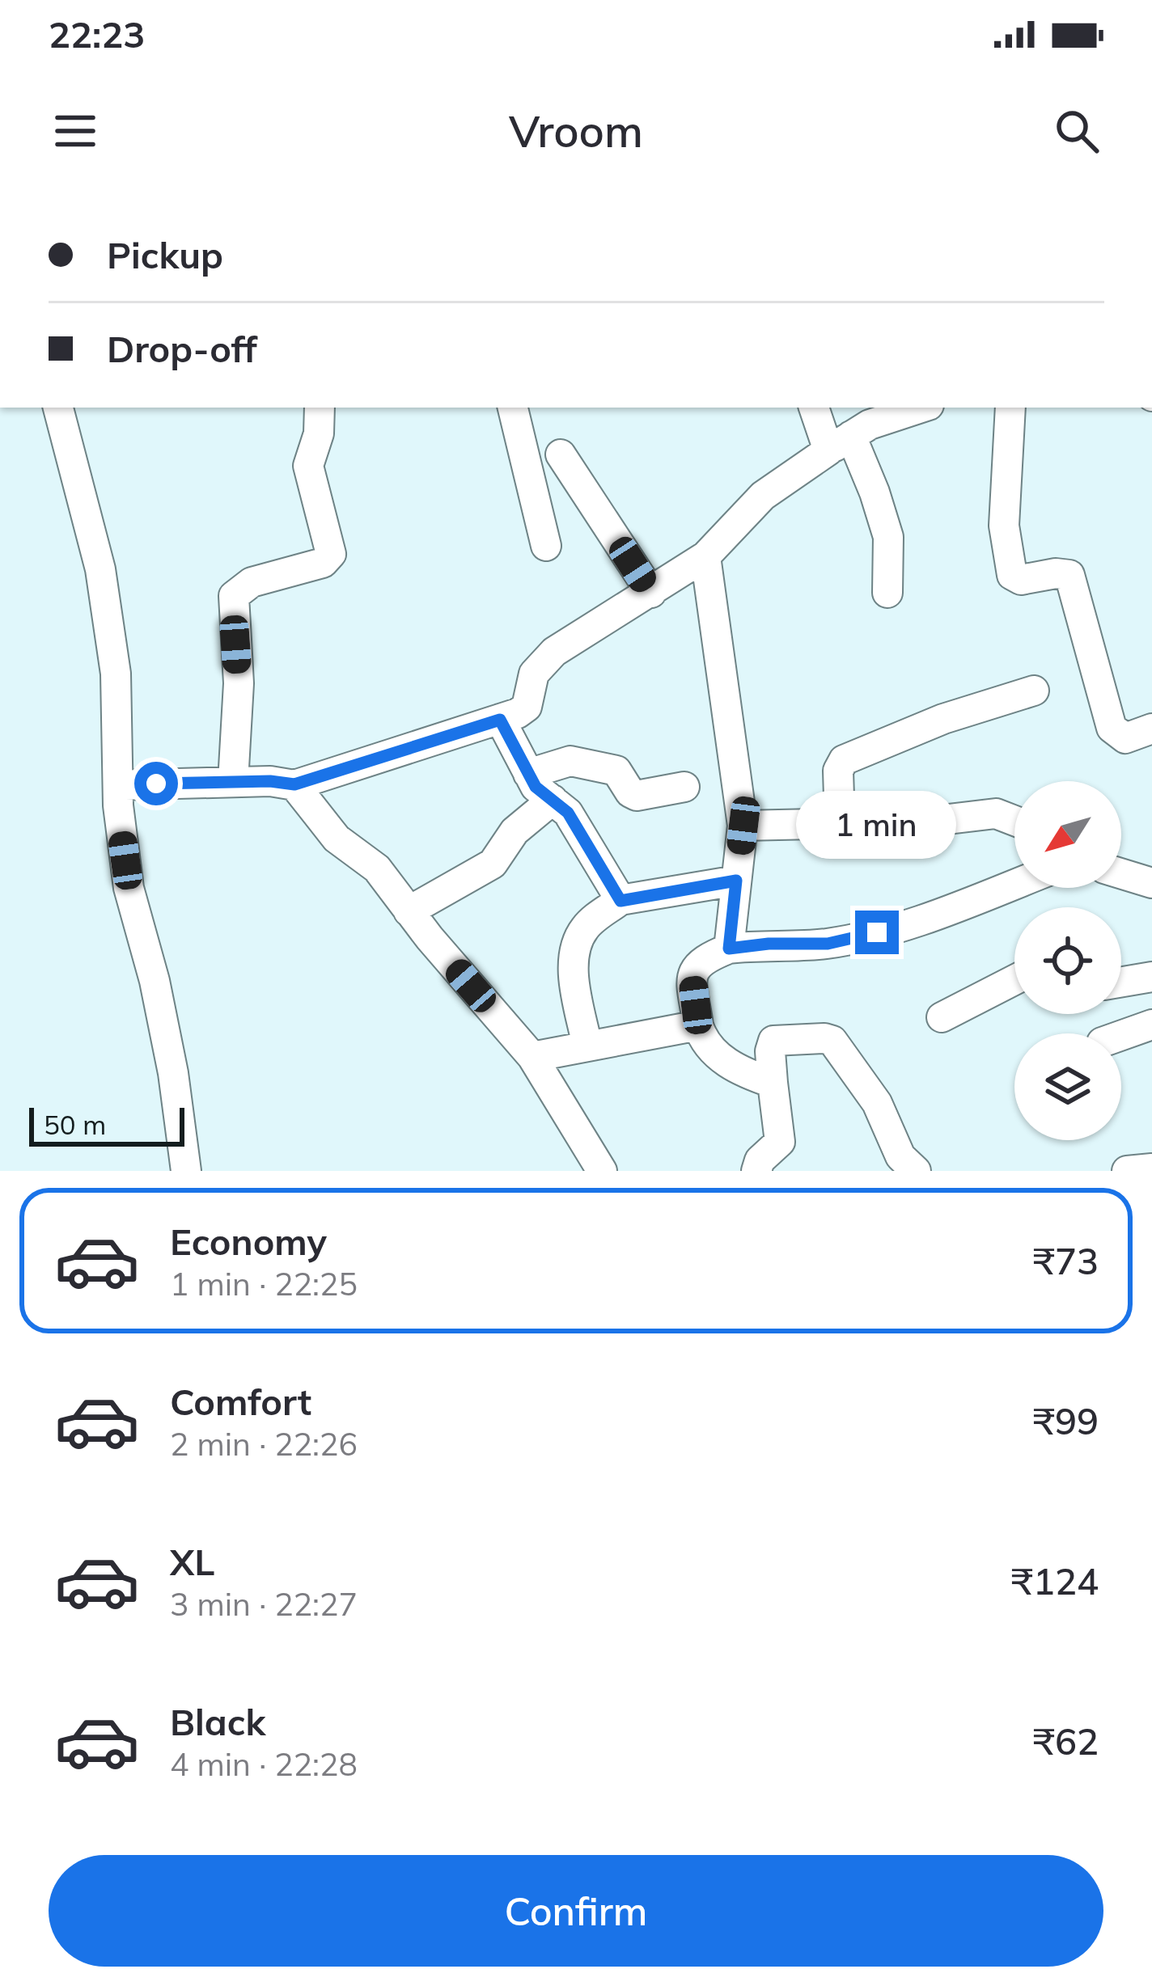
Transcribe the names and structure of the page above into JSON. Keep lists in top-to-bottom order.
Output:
{
  "scale_bar": "50 m",
  "north": "bottom left",
  "page": {
    "status": "22:23",
    "header": "Vroom",
    "banner": ["Pickup", "Drop-off"],
    "bubble": "1 min",
    "scale": "50 m",
    "list": [
      {
        "name": "Economy",
        "note": "1 min · 22:25",
        "value": "₹73"
      },
      {
        "name": "Comfort",
        "note": "2 min · 22:26",
        "value": "₹99"
      },
      {
        "name": "XL",
        "note": "3 min · 22:27",
        "value": "₹124"
      },
      {
        "name": "Black",
        "note": "4 min · 22:28",
        "value": "₹62"
      }
    ],
    "buttons": "Confirm"
  }
}
